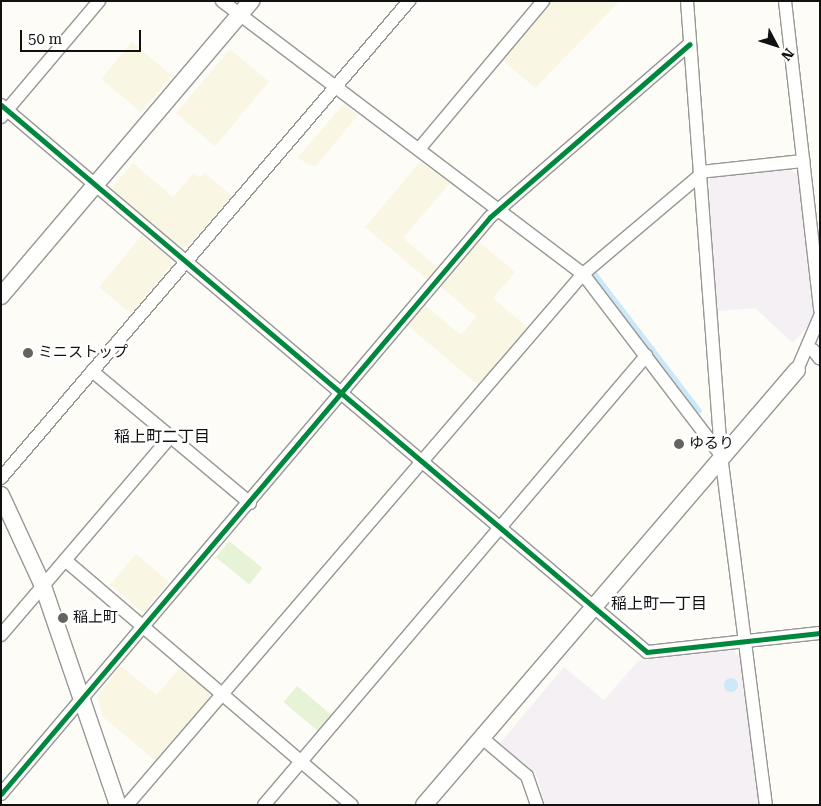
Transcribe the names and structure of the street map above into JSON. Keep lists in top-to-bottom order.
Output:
{
  "districts": ["稲上町二丁目", "稲上町一丁目"],
  "places": ["ミニストップ", "ゆるり", "稲上町"],
  "scale_bar": "50 m",
  "north": "bottom right"
}
